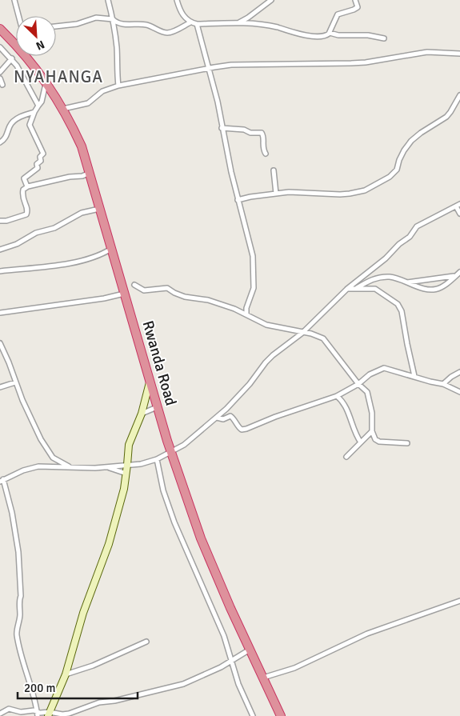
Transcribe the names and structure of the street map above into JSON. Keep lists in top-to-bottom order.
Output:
{
  "streets": {
    "highway": ["Rwanda Road"]
  },
  "districts": ["NYAHANGA"],
  "scale_bar": "200 m",
  "north": "bottom right"
}
